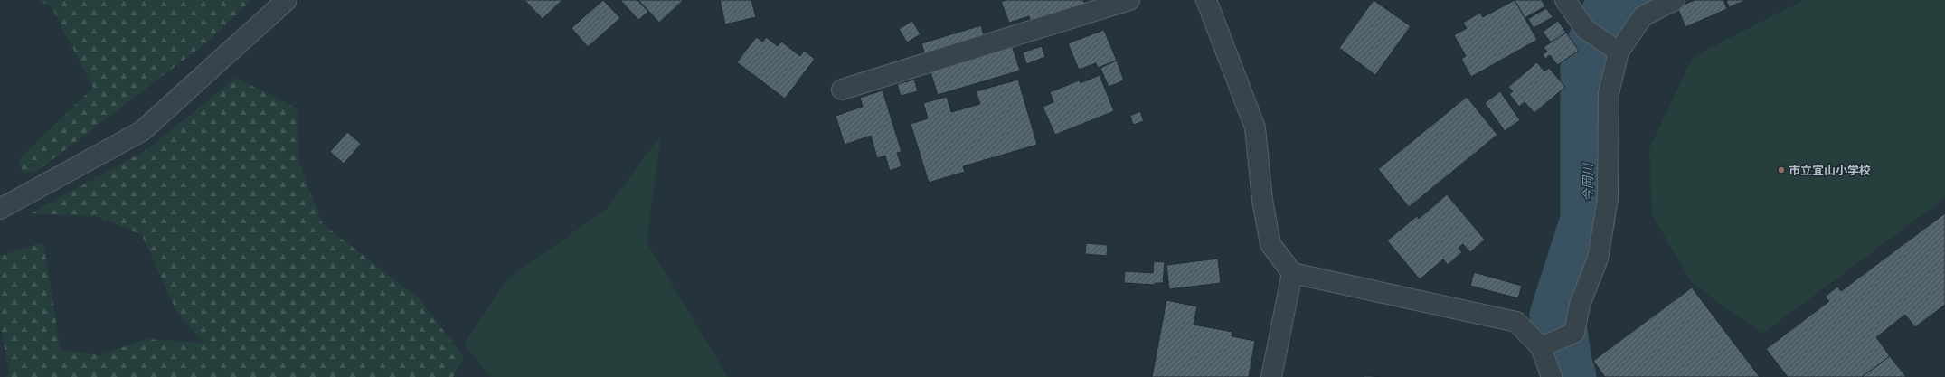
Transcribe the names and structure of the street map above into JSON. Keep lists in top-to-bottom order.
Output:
{
  "water": ["今岡川"],
  "places": ["市立宜山小学校"]
}
